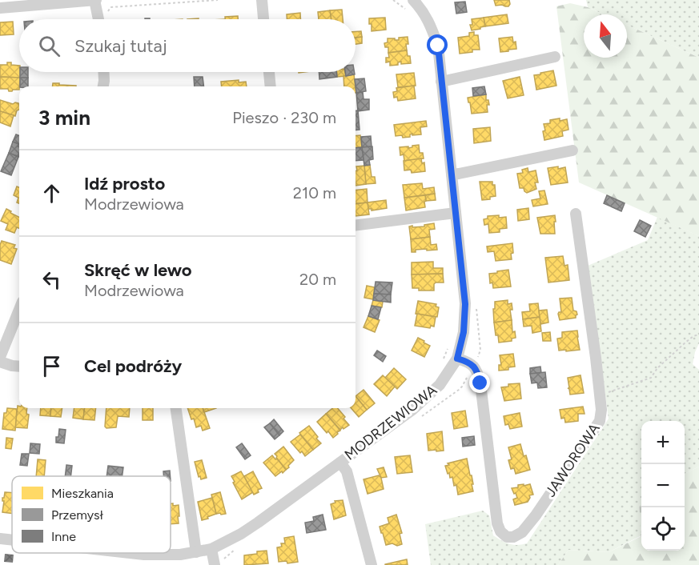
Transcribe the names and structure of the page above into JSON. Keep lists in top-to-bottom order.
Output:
{
  "streets": {
    "street": ["MODRZEWIOWA", "JAWOROWA"]
  },
  "crossings": [
    ["MODRZEWIOWA", "JAWOROWA"]
  ],
  "legend": ["Mieszkania", "Przemysł", "Inne"],
  "north": "top",
  "page": {
    "search": "Szukaj tutaj",
    "heading": ["3 min", "Pieszo · 230 m"],
    "list": [
      ["Idź prosto", "Modrzewiowa", "210 m"],
      ["Skręć w lewo", "Modrzewiowa", "20 m"],
      "Cel podróży"
    ],
    "map_buttons": ["+", "−"]
  }
}
